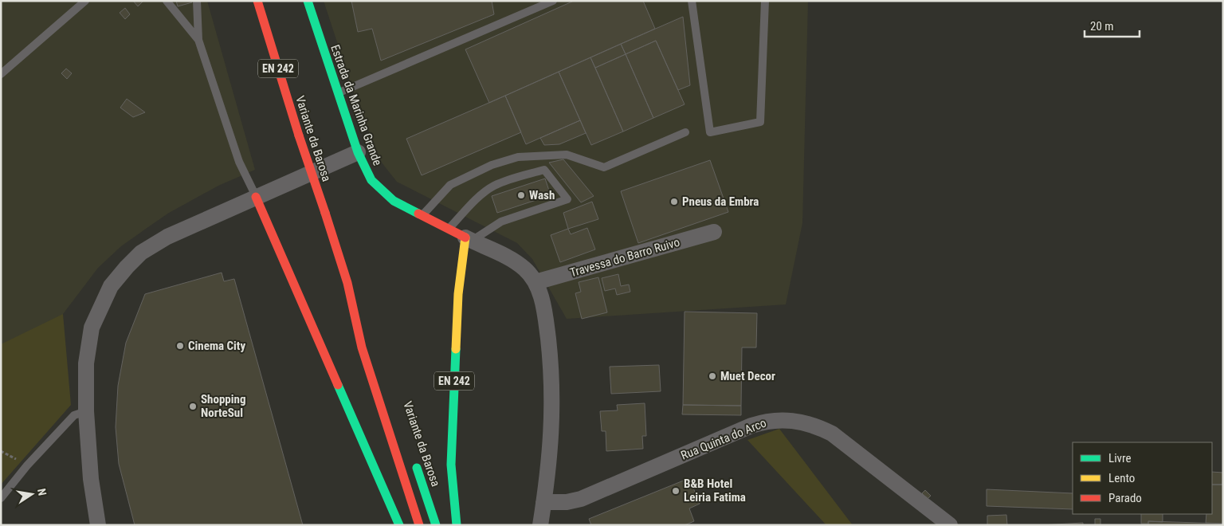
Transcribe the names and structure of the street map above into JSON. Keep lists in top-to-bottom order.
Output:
{
  "streets": {
    "main road": ["EN 242", "Estrada da Marinha Grande", "Variante da Barosa"],
    "street": ["Travessa do Barro Ruivo", "Rua Quinta do Arco"]
  },
  "crossings": [
    ["EN 242", "Estrada da Marinha Grande"]
  ],
  "places": [
    "Wash",
    "Pneus da Embra",
    "Cinema City",
    "Muet Decor",
    "Shopping NorteSul",
    "B&B Hotel Leiria Fatima"
  ],
  "legend": ["Livre", "Lento", "Parado"],
  "scale_bar": "20 m",
  "north": "right"
}
